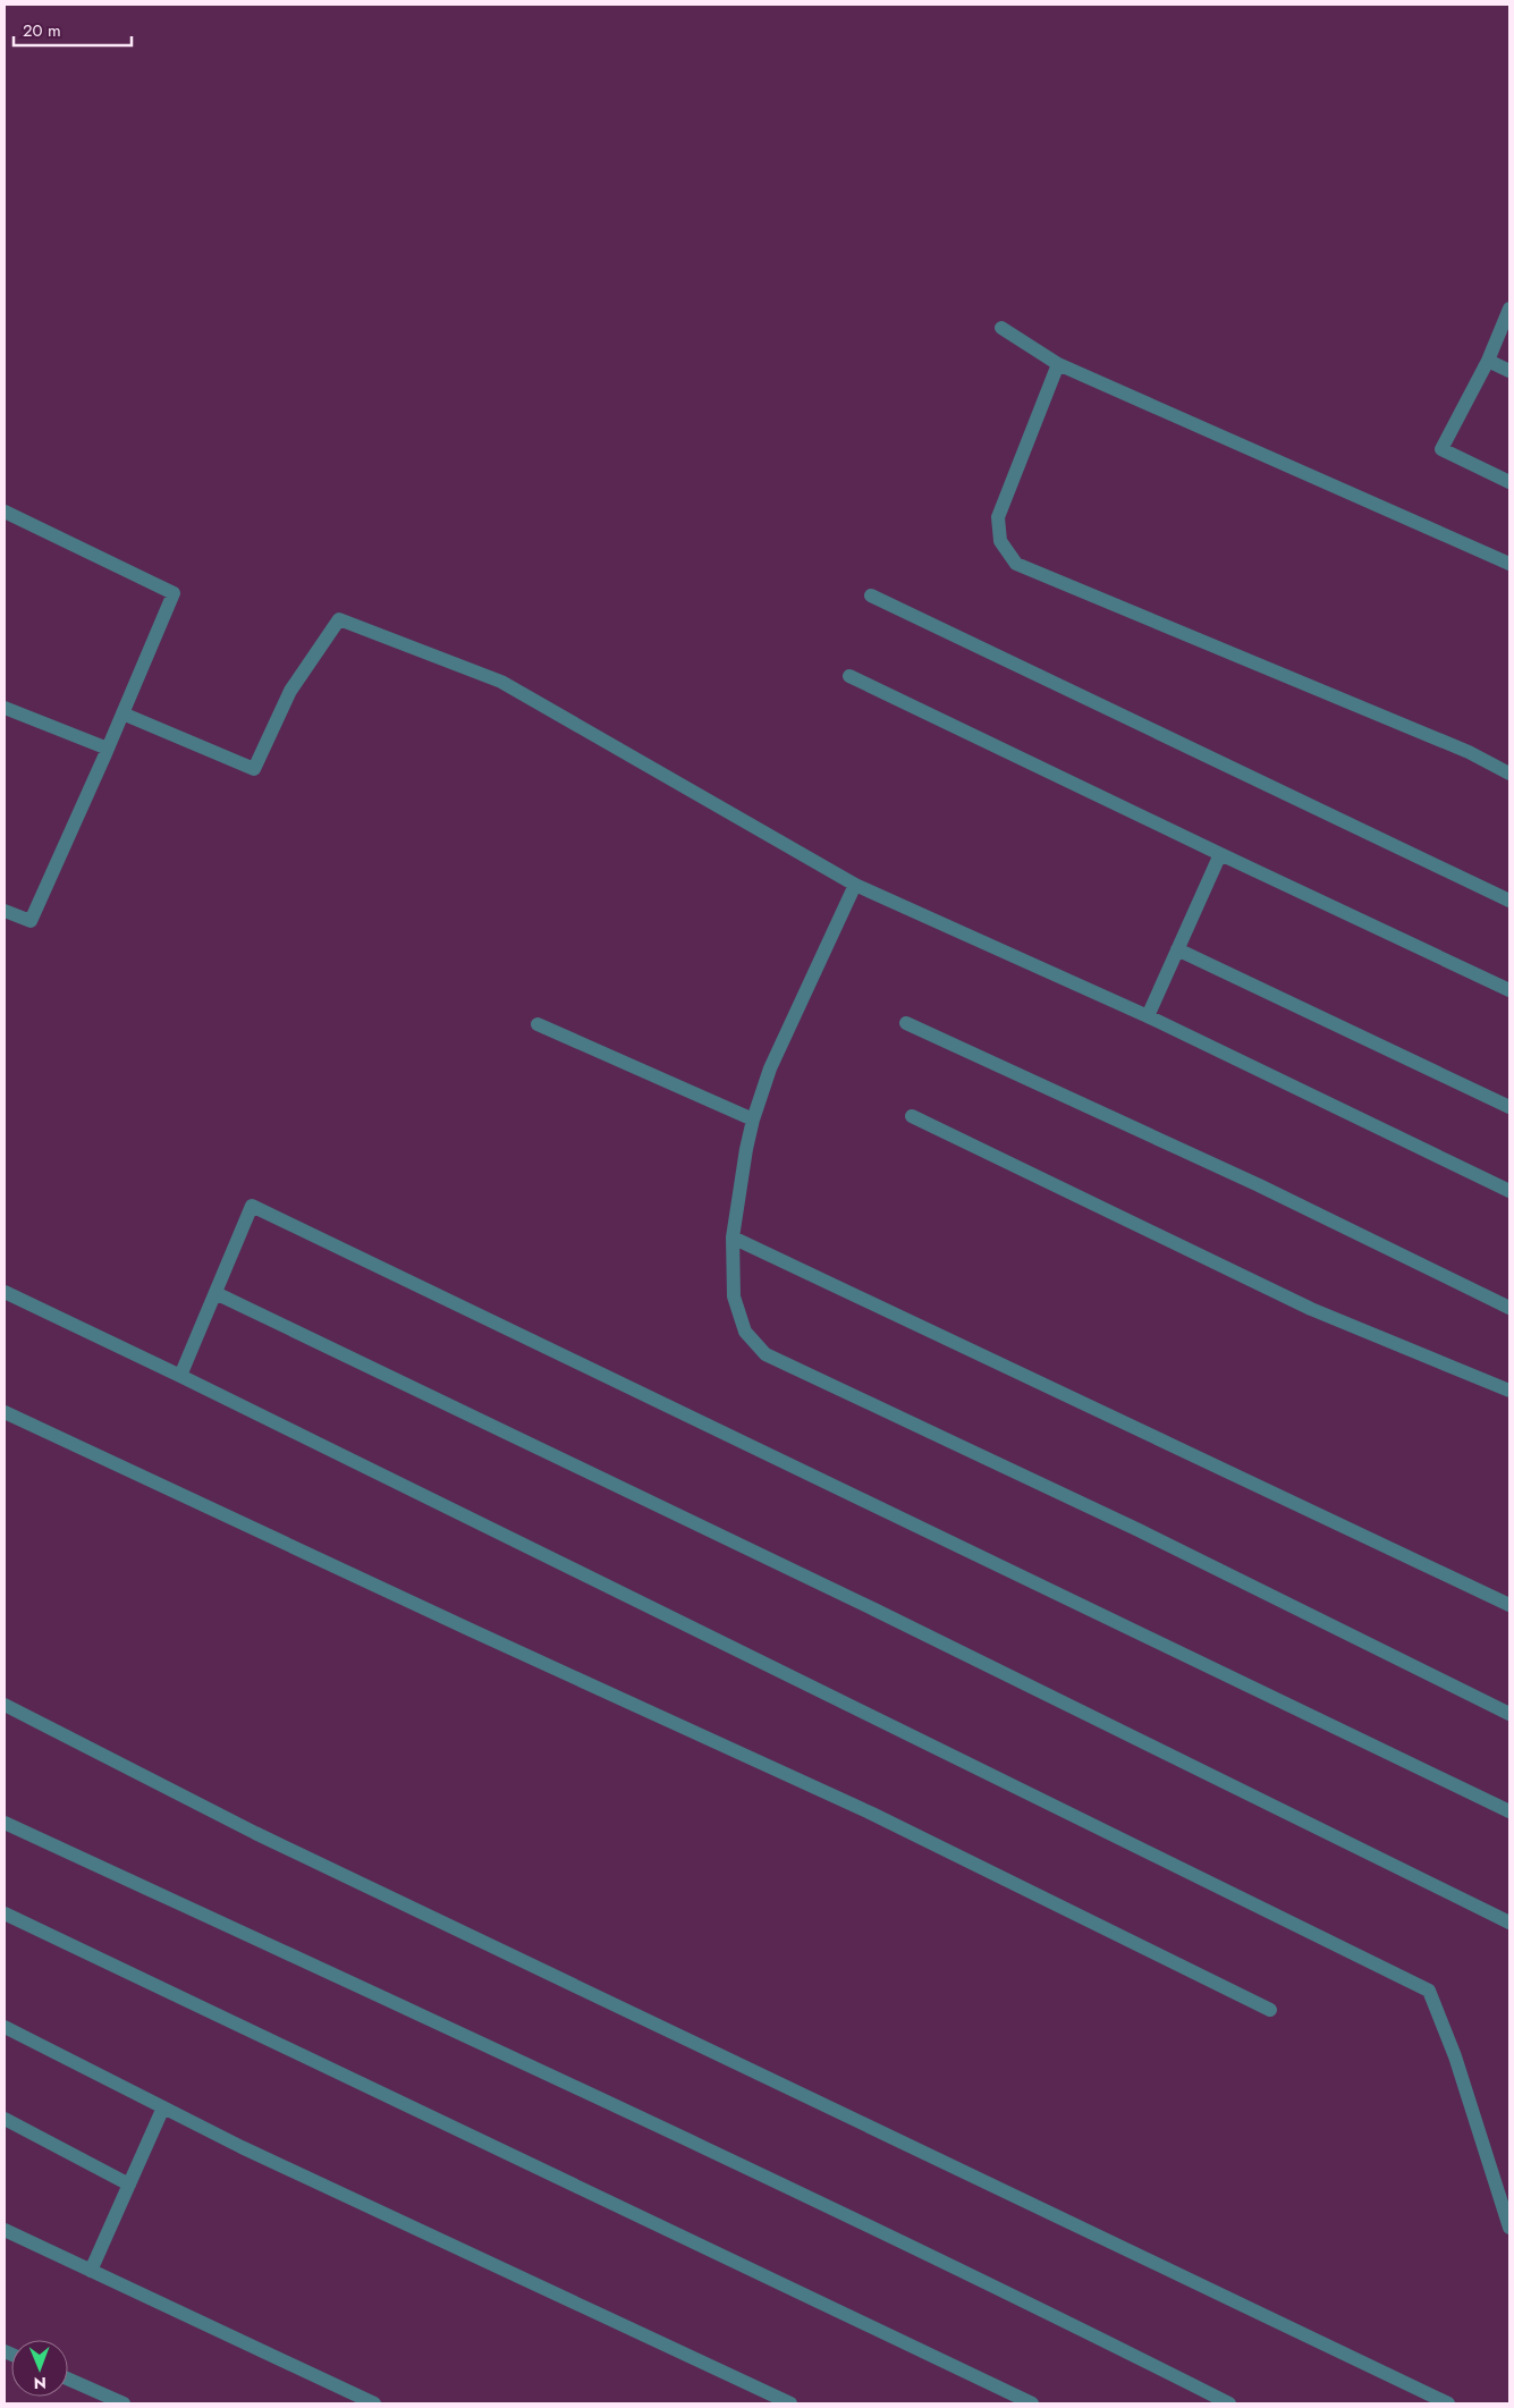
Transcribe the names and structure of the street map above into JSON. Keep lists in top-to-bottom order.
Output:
{
  "scale_bar": "20 m",
  "north": "bottom"
}
